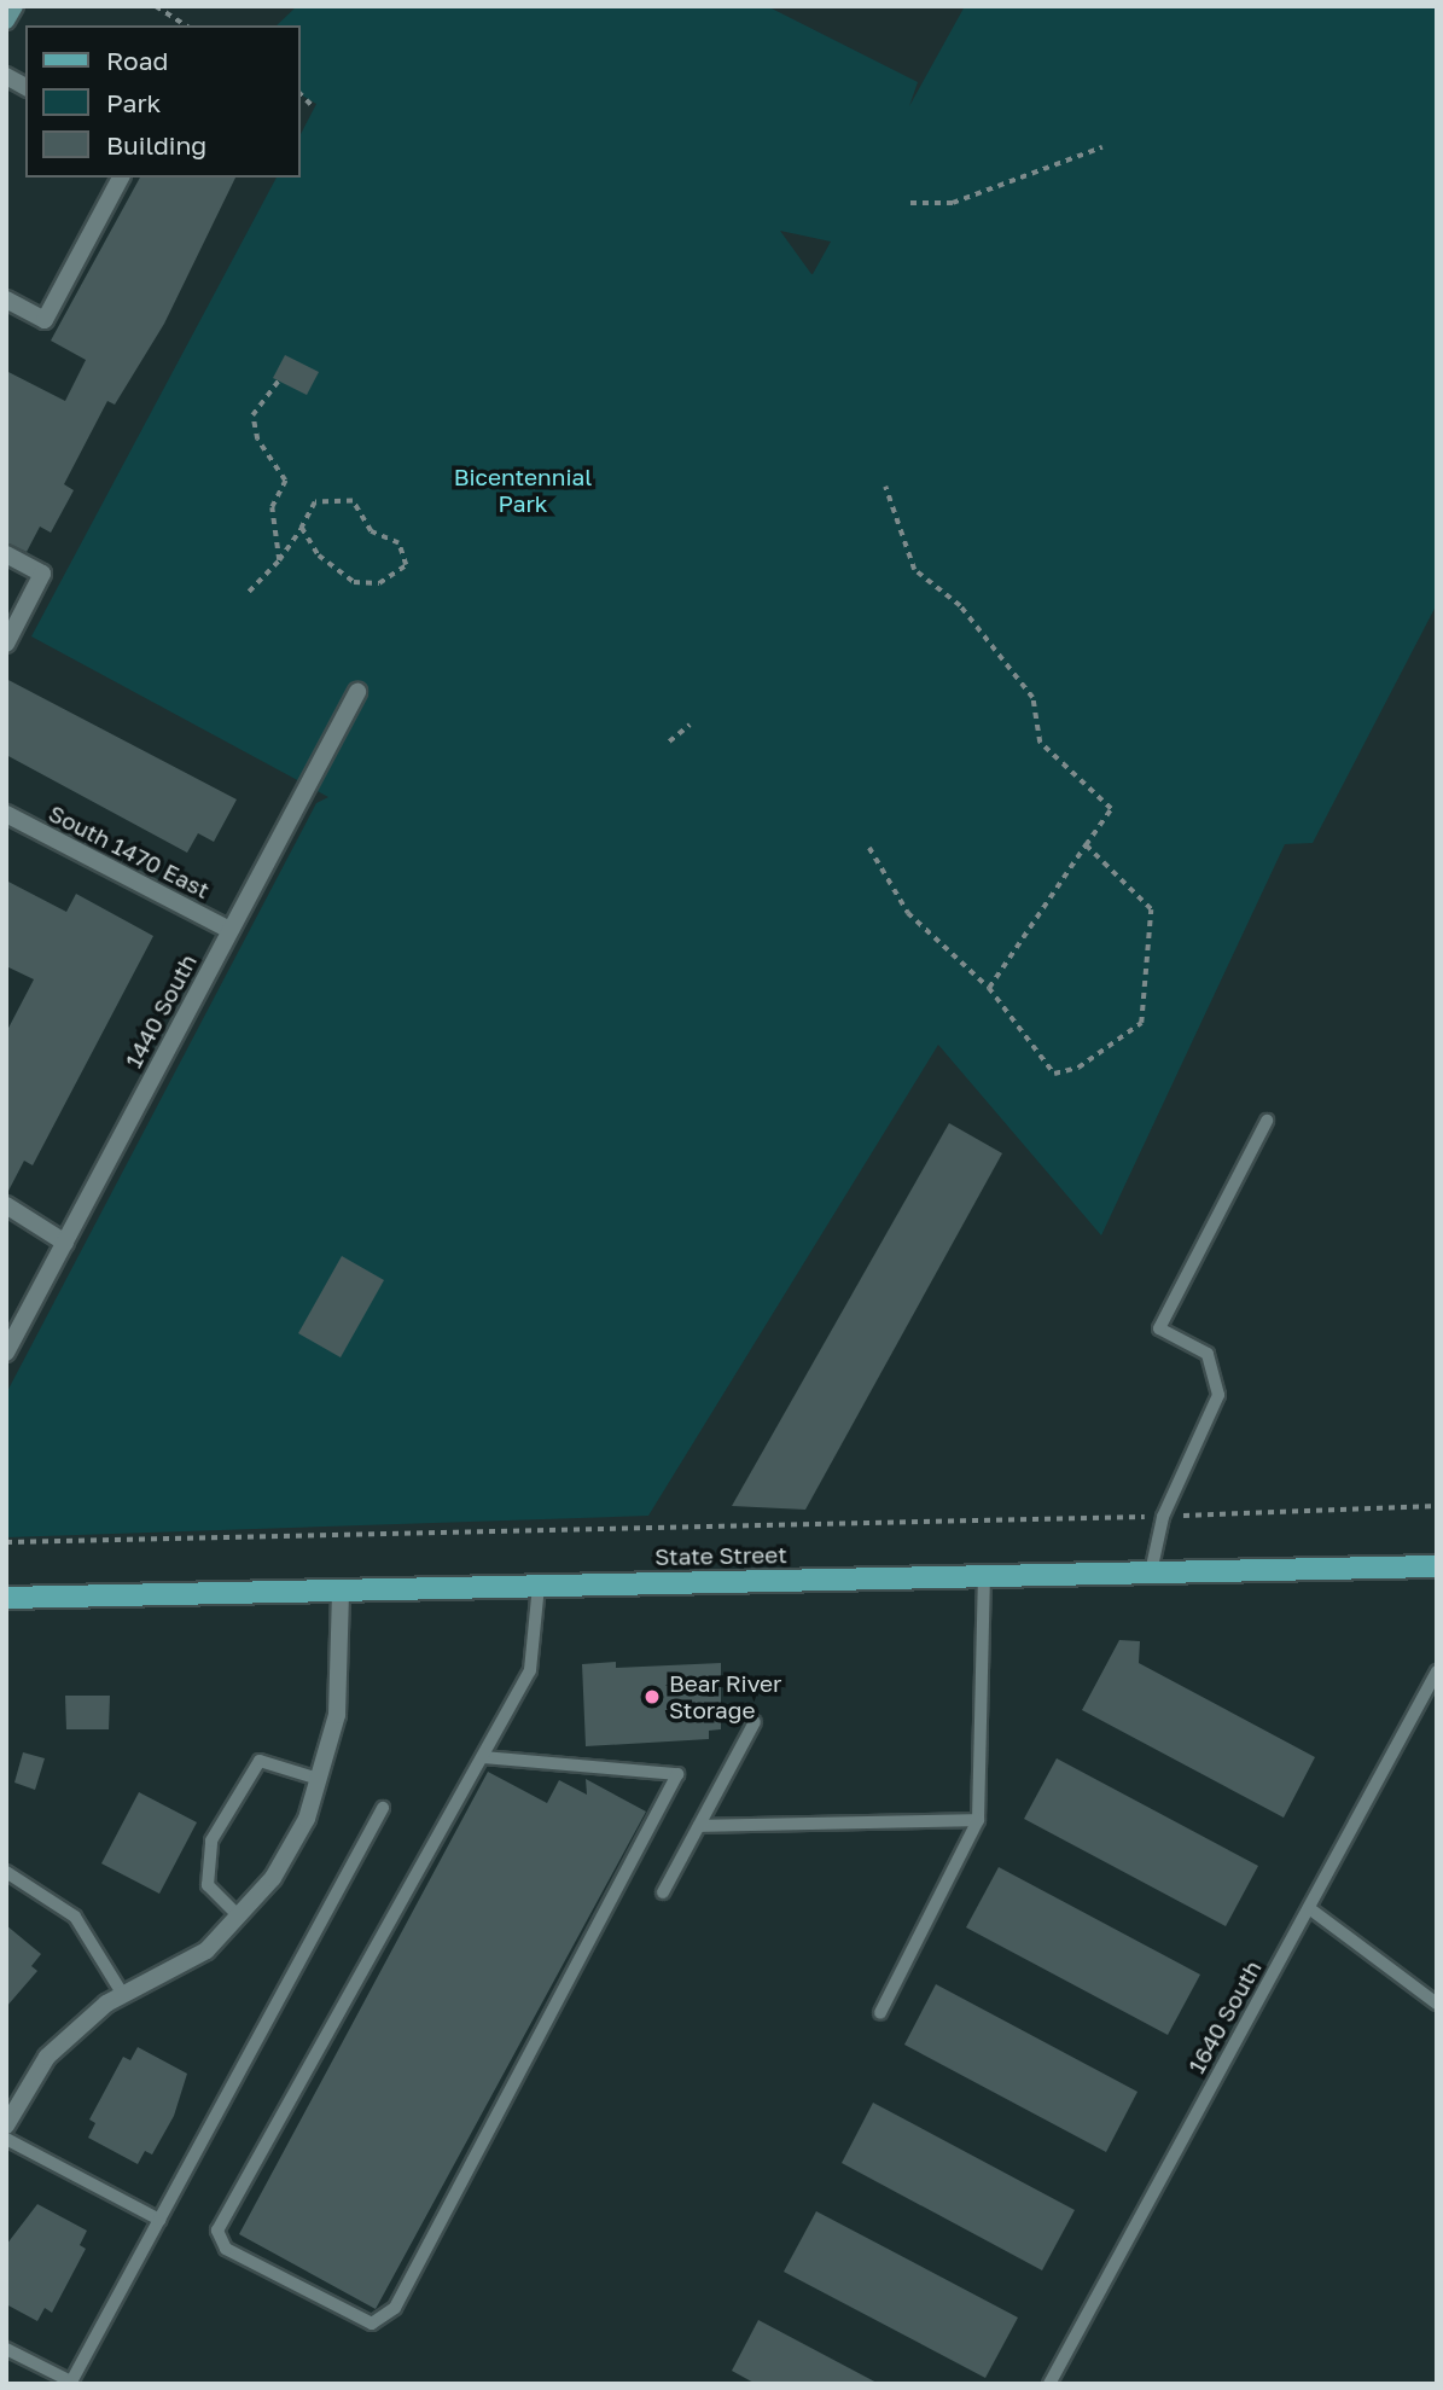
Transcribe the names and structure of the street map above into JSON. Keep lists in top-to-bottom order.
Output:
{
  "streets": {
    "main road": ["State Street"],
    "street": ["South 1470 East", "1440 South"],
    "lane": ["1640 South"]
  },
  "crossings": [
    ["South 1470 East", "1440 South"]
  ],
  "parks": ["Bicentennial Park"],
  "places": ["Bear River Storage"],
  "legend": ["Road", "Park", "Building"]
}
